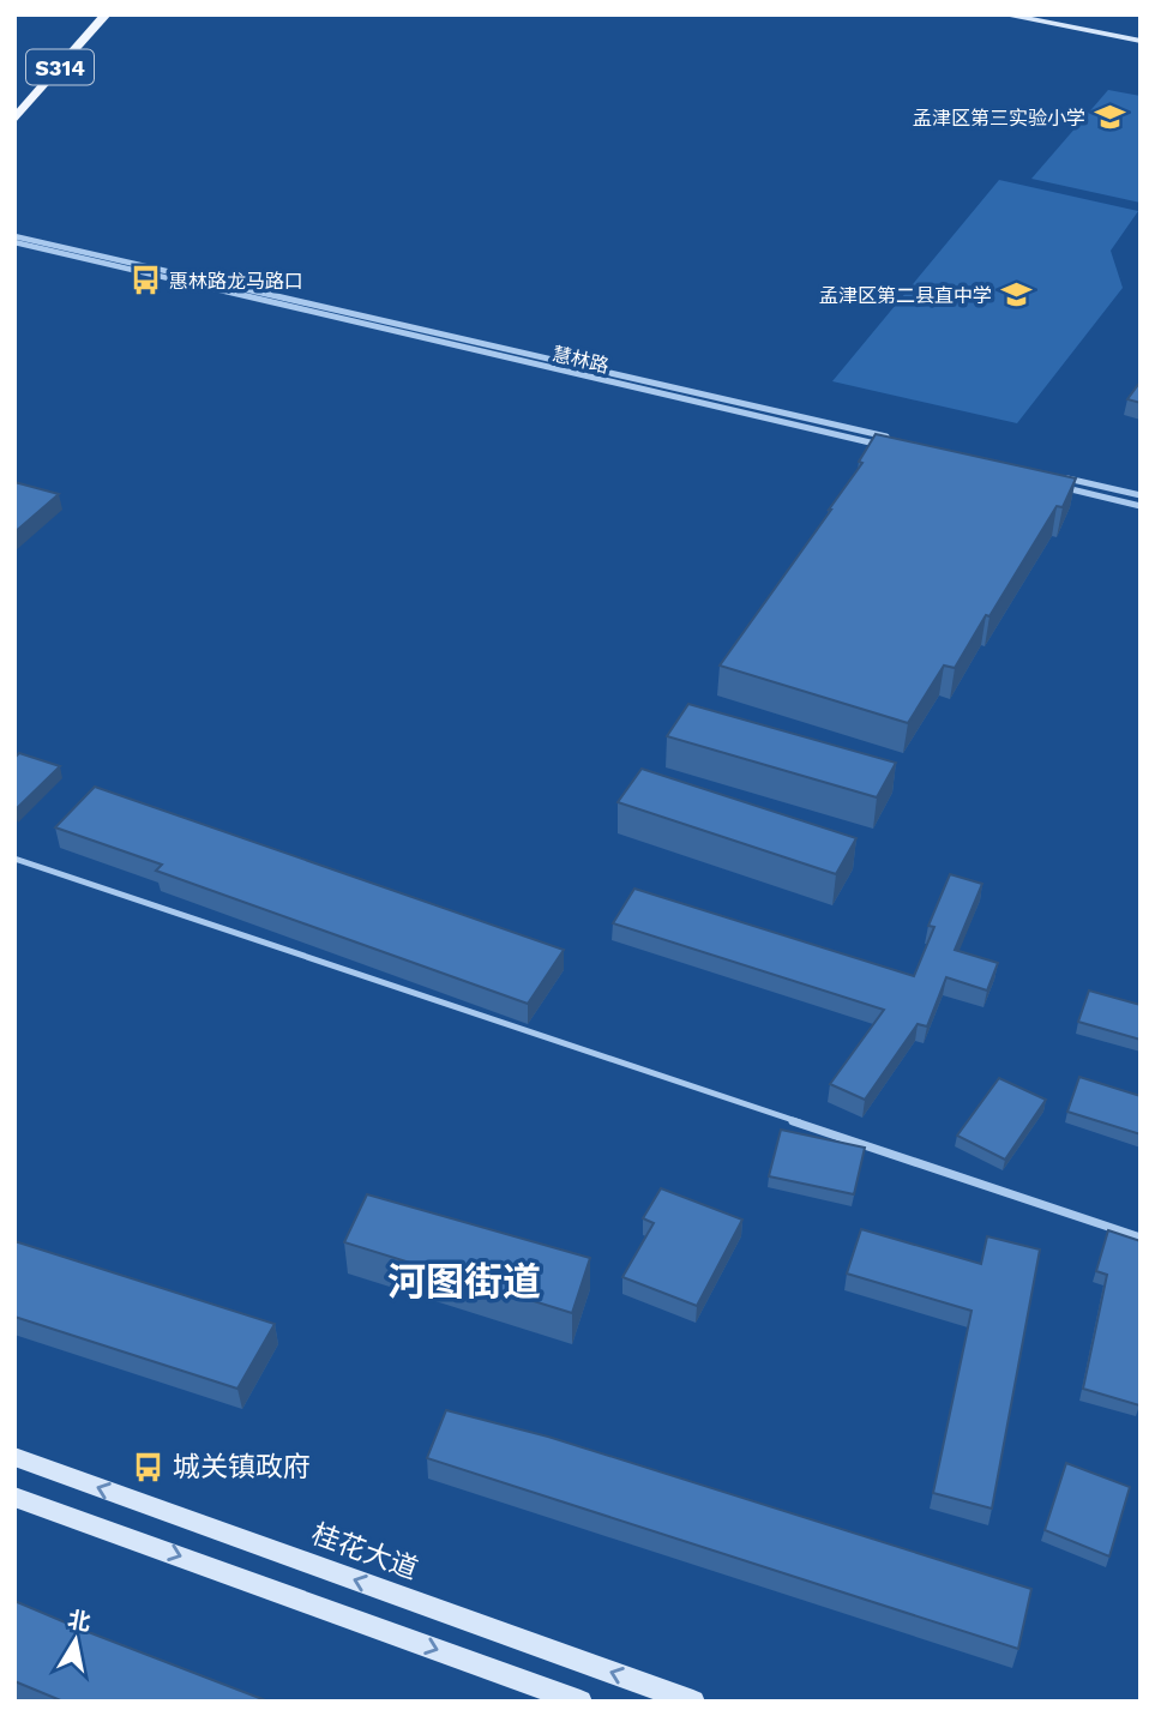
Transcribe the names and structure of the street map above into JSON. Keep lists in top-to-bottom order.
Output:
{
  "streets": {
    "main road": ["S314", "桂花大道"],
    "street": ["慧林路"]
  },
  "districts": ["河图街道"],
  "places": {
    "school or university": ["孟津区第三实验小学", "孟津区第二县直中学"],
    "bus stop": ["惠林路龙马路口", "城关镇政府"]
  },
  "north": "top"
}
